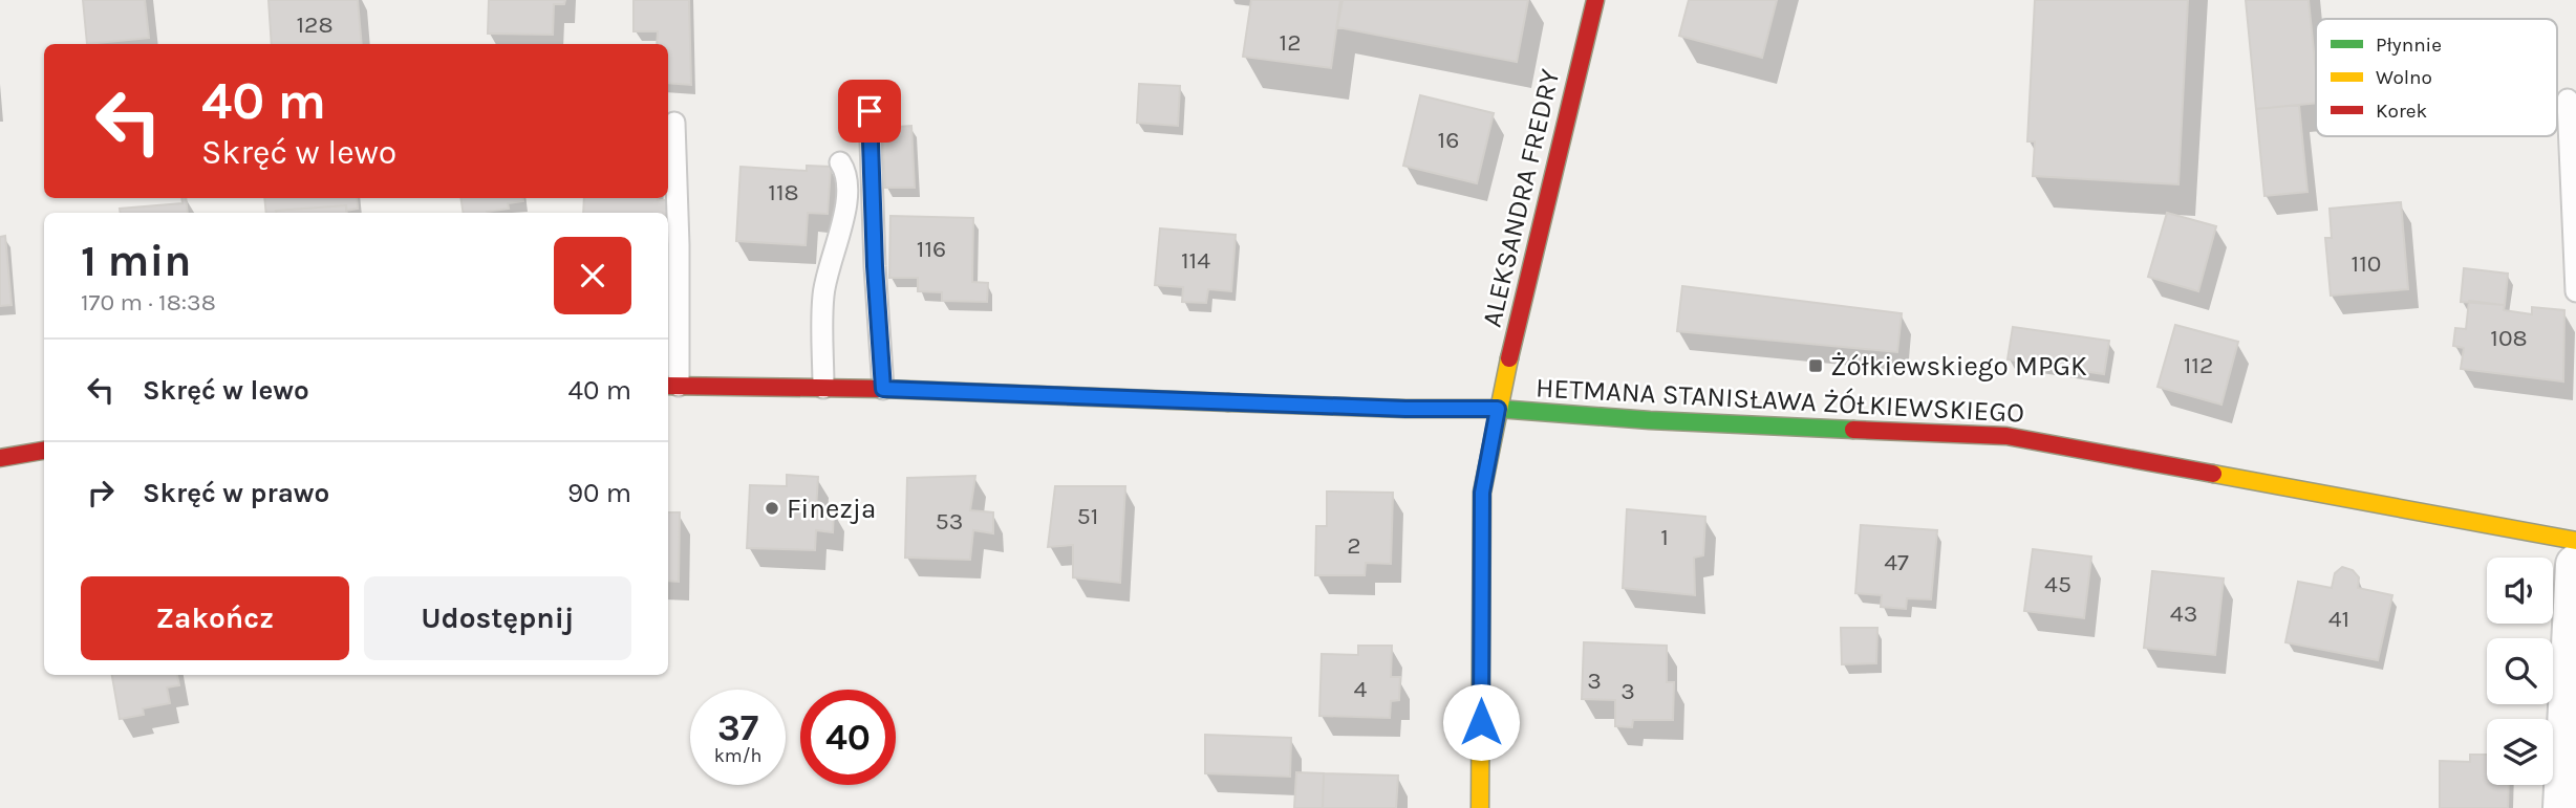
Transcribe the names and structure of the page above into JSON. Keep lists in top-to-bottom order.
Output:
{
  "streets": {
    "street": ["ALEKSANDRA FREDRY", "HETMANA STANISŁAWA ŻÓŁKIEWSKIEGO"]
  },
  "crossings": [
    ["ALEKSANDRA FREDRY", "HETMANA STANISŁAWA ŻÓŁKIEWSKIEGO"]
  ],
  "places": {
    "transit": ["Żółkiewskiego MPGK"],
    "other": ["Finezja"]
  },
  "house_numbers": [
    "128",
    "12",
    "16",
    "118",
    "116",
    "114",
    "110",
    "108",
    "112",
    "51",
    "53",
    "1",
    "2",
    "47",
    "45",
    "43",
    "41",
    "3",
    "4",
    "3"
  ],
  "legend": ["Płynnie", "Wolno", "Korek"],
  "page": {
    "turn": ["40 m", "Skręć w lewo"],
    "heading": ["1 min", "170 m · 18:38"],
    "list": [
      {
        "name": "Skręć w lewo",
        "value": "40 m"
      },
      {
        "name": "Skręć w prawo",
        "value": "90 m"
      }
    ],
    "buttons": ["Zakończ", "Udostępnij"],
    "speed": "37 km/h",
    "limit": "40"
  }
}
